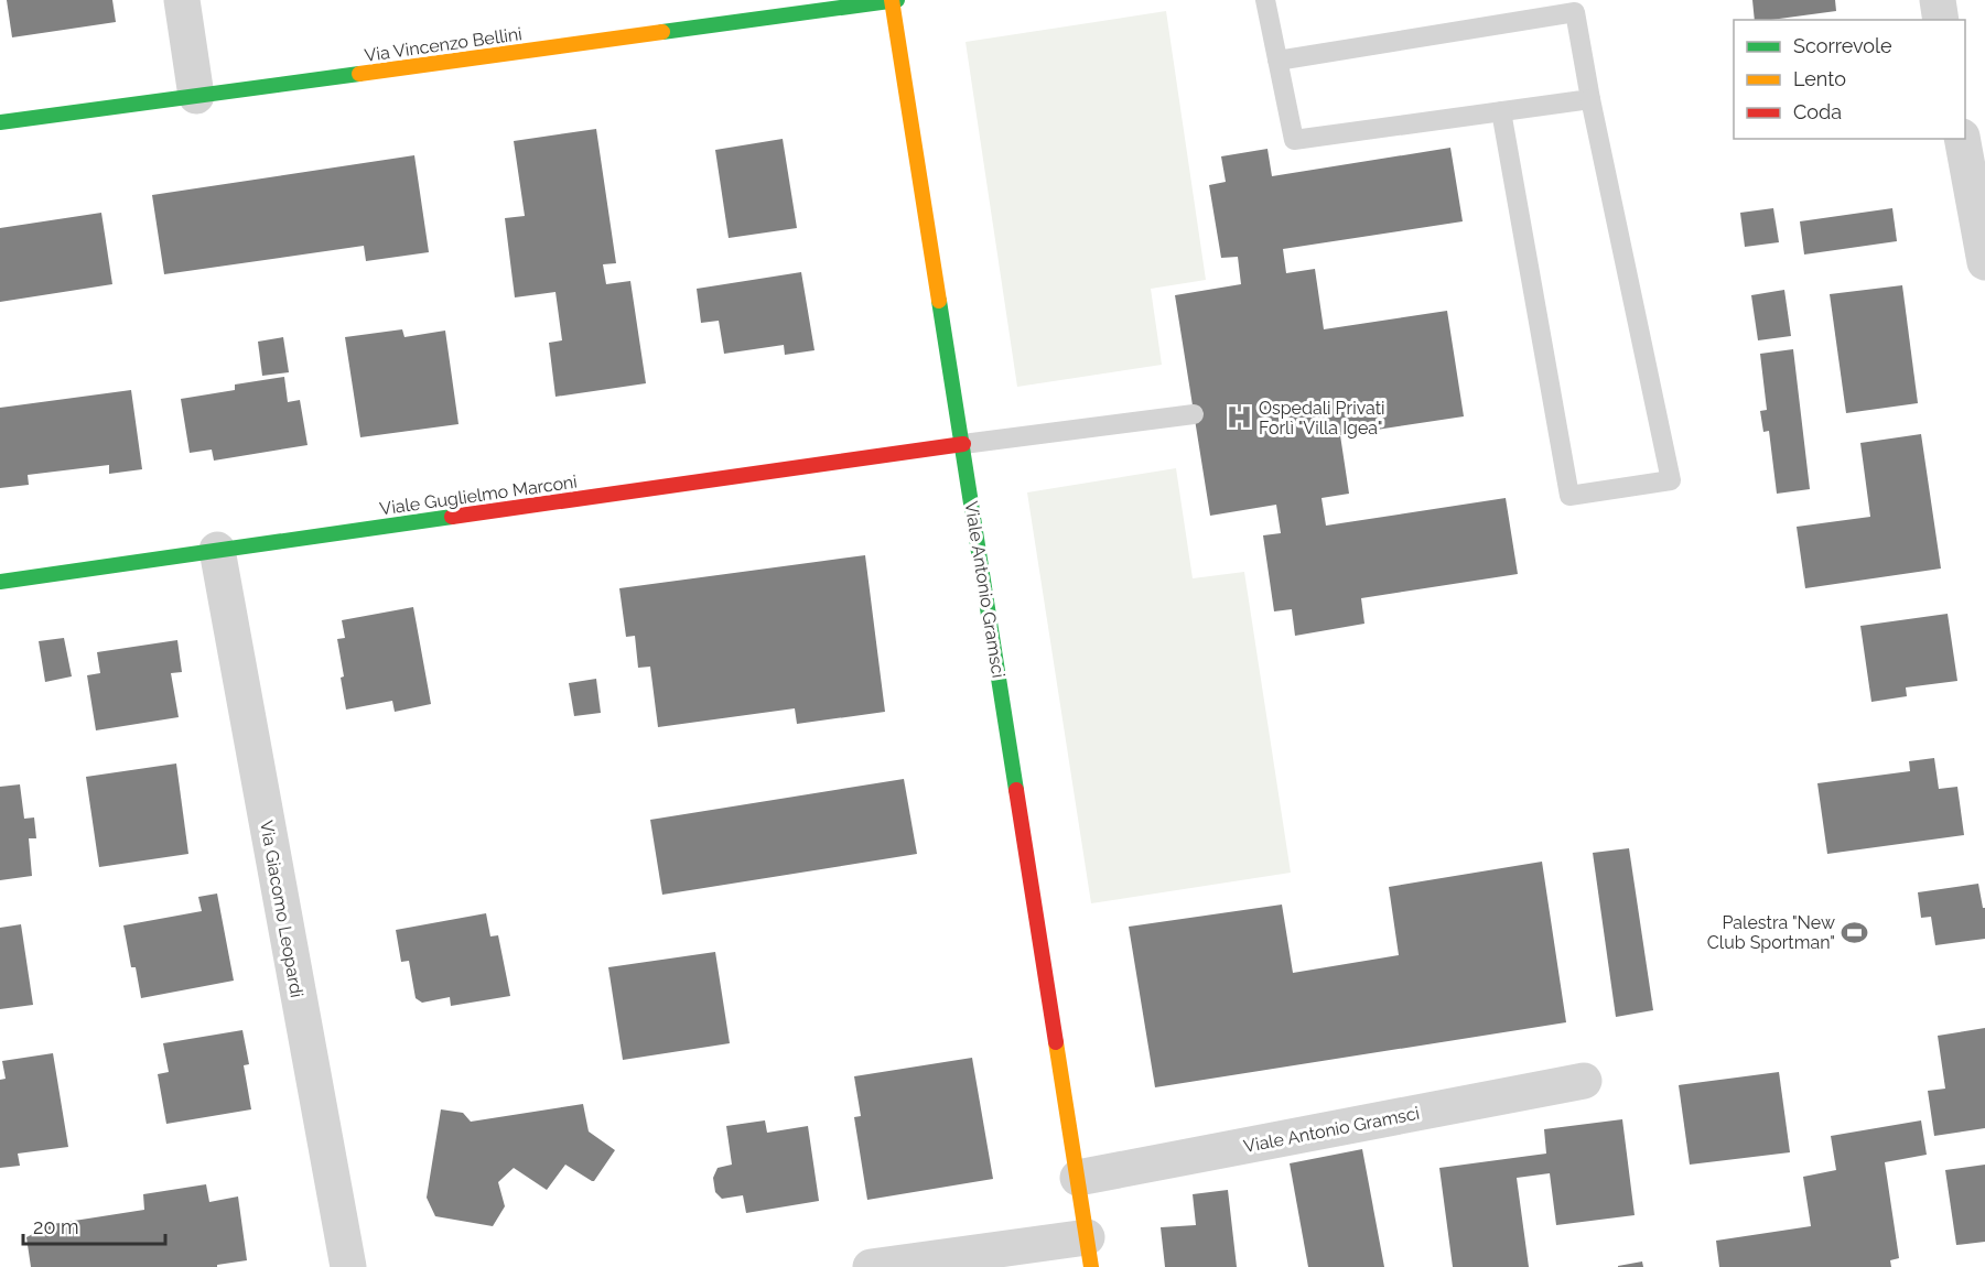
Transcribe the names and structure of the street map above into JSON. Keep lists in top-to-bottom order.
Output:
{
  "streets": {
    "street": [
      "Via Vincenzo Bellini",
      "Viale Guglielmo Marconi",
      "Viale Antonio Gramsci",
      "Via Giacomo Leopardi"
    ]
  },
  "crossings": [
    ["Via Vincenzo Bellini", "Viale Antonio Gramsci"],
    ["Viale Guglielmo Marconi", "Viale Antonio Gramsci"],
    ["Viale Guglielmo Marconi", "Via Giacomo Leopardi"]
  ],
  "places": {
    "hospital": ["Ospedali Privati Forlì \"Villa Igea\""],
    "sports": ["Palestra \"New Club Sportman\""]
  },
  "legend": ["Scorrevole", "Lento", "Coda"],
  "scale_bar": "20 m"
}
